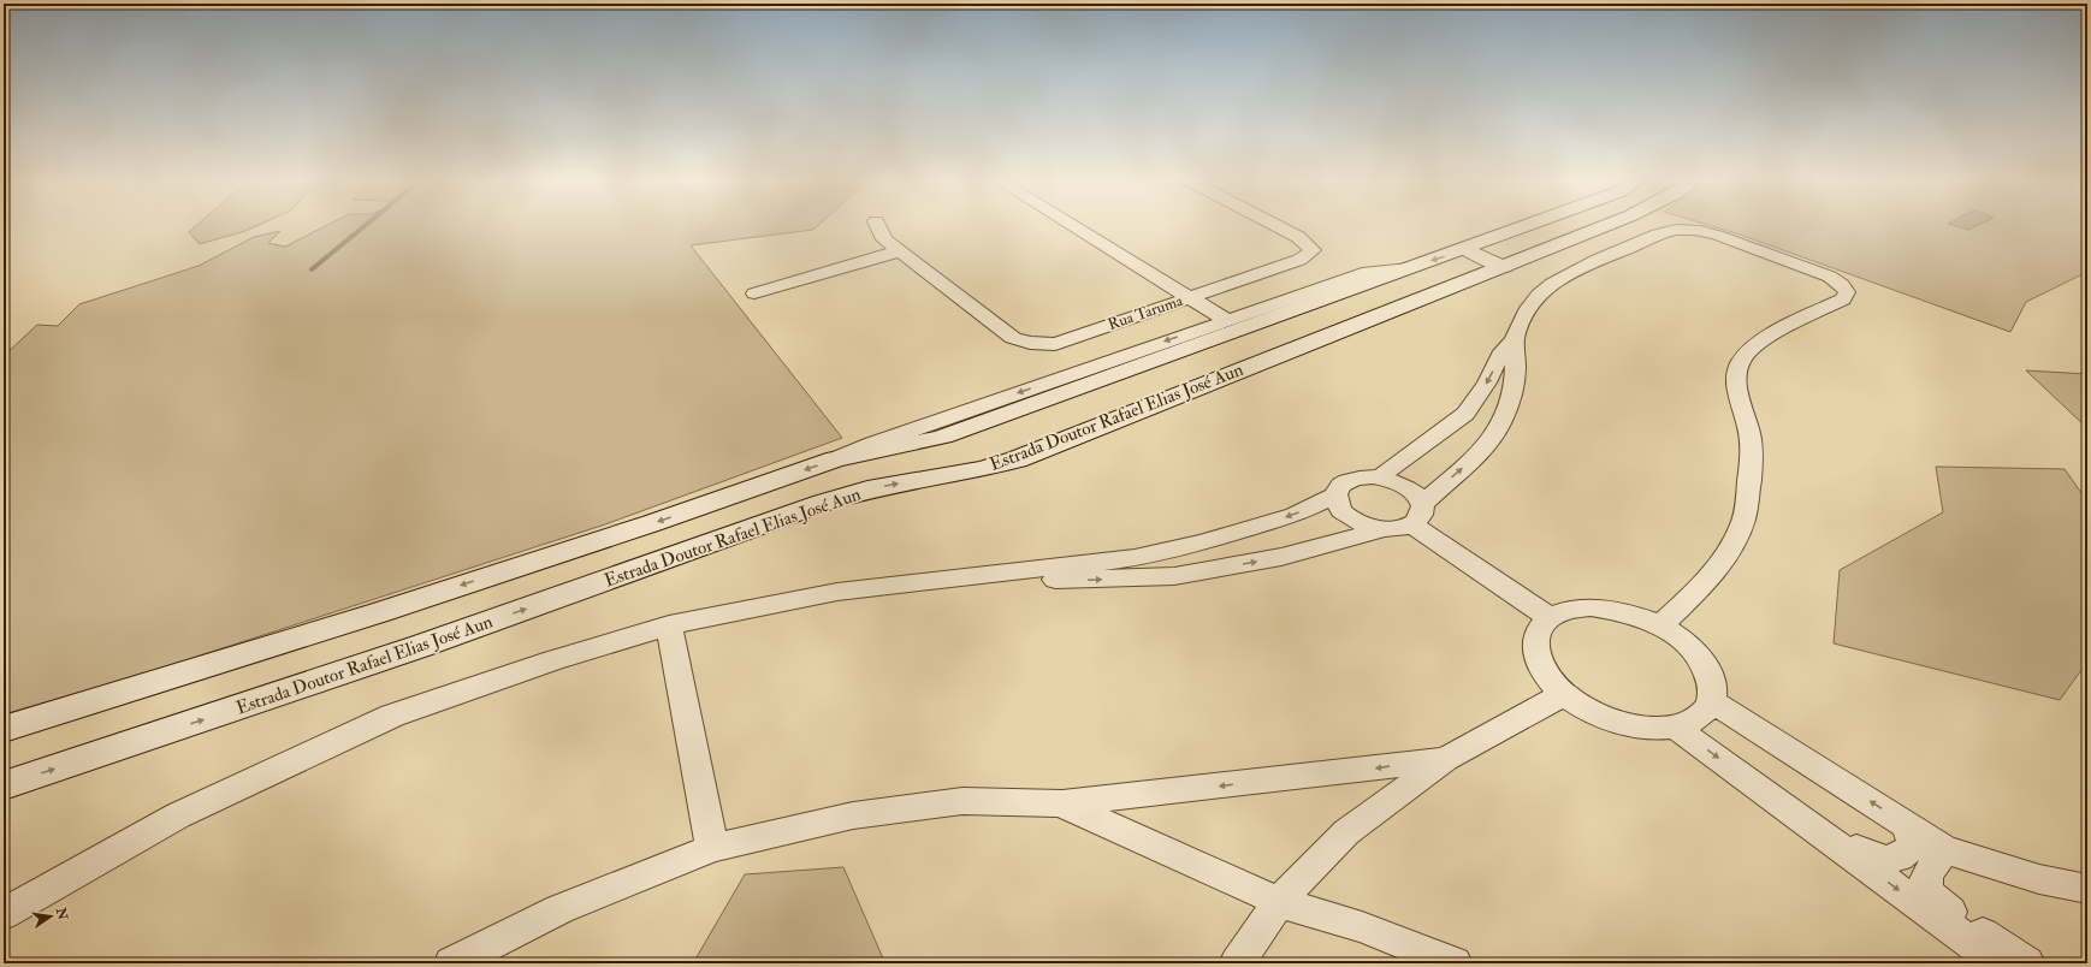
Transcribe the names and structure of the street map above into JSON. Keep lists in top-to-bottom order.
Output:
{
  "streets": {
    "main road": ["Estrada Doutor Rafael Elias José Aun"],
    "street": ["Rua Taruma"]
  },
  "north": "right"
}
